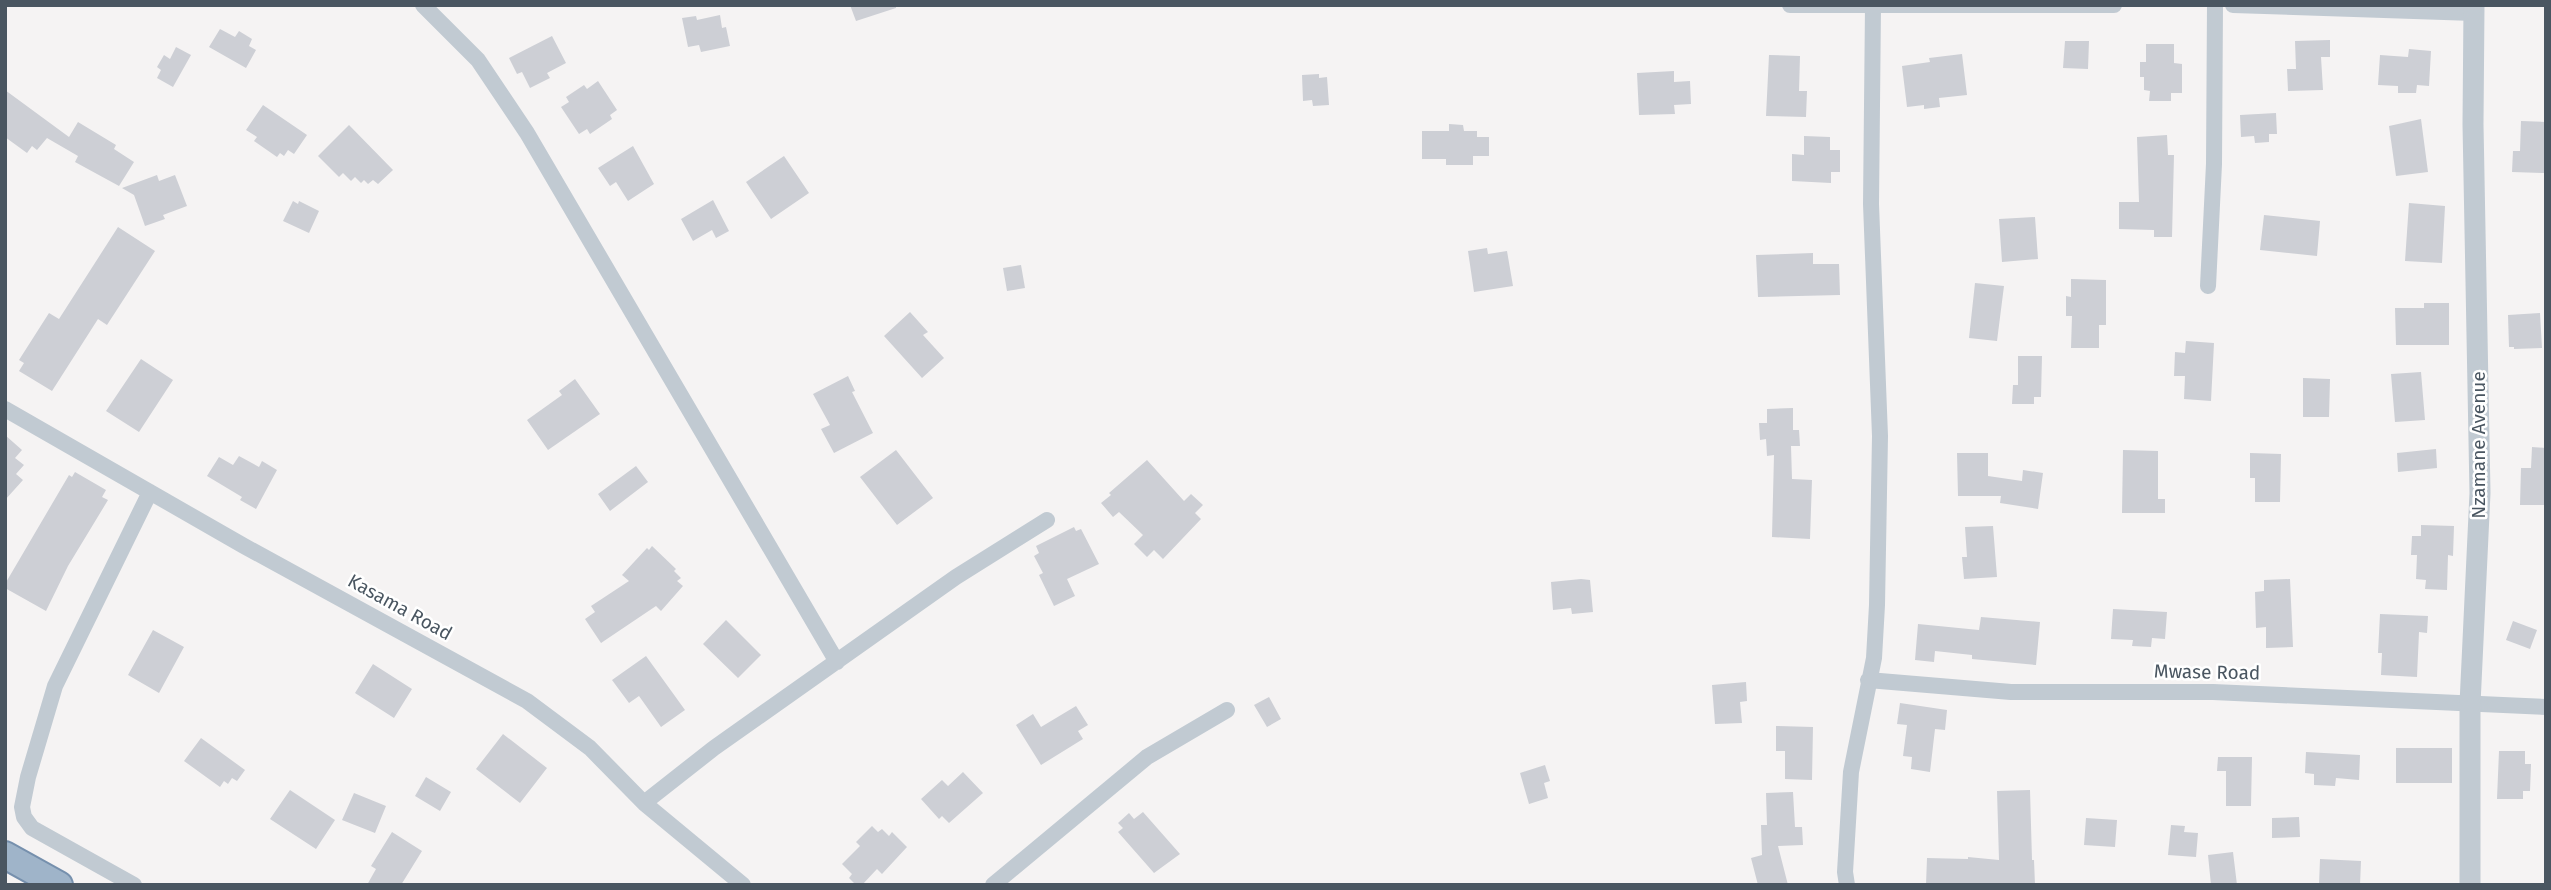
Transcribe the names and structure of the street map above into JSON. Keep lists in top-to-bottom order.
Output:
{
  "streets": {
    "street": ["Nzamane Avenue", "Kasama Road", "Mwase Road"]
  },
  "crossings": [
    ["Nzamane Avenue", "Mwase Road"]
  ]
}
